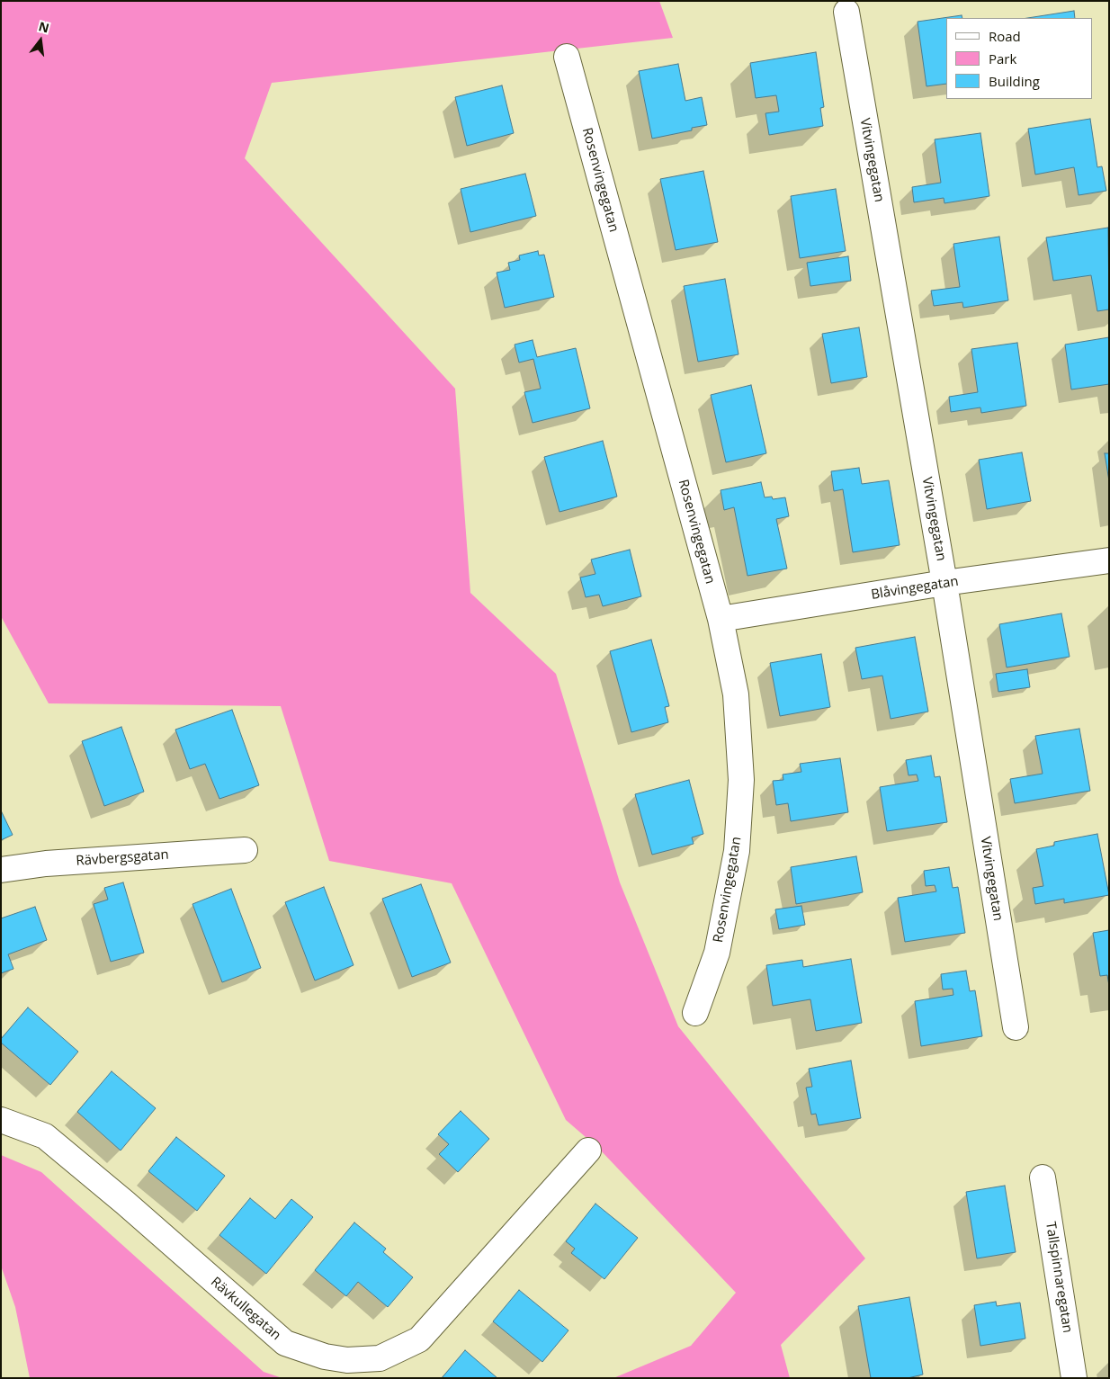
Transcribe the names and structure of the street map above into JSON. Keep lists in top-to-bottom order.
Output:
{
  "streets": {
    "street": [
      "Vitvingegatan",
      "Rosenvingegatan",
      "Blåvingegatan",
      "Rävbergsgatan",
      "Tallspinnaregatan",
      "Rävkullegatan"
    ]
  },
  "crossings": [
    ["Vitvingegatan", "Blåvingegatan"],
    ["Rosenvingegatan", "Blåvingegatan"]
  ],
  "legend": ["Road", "Park", "Building"],
  "north": "top"
}
